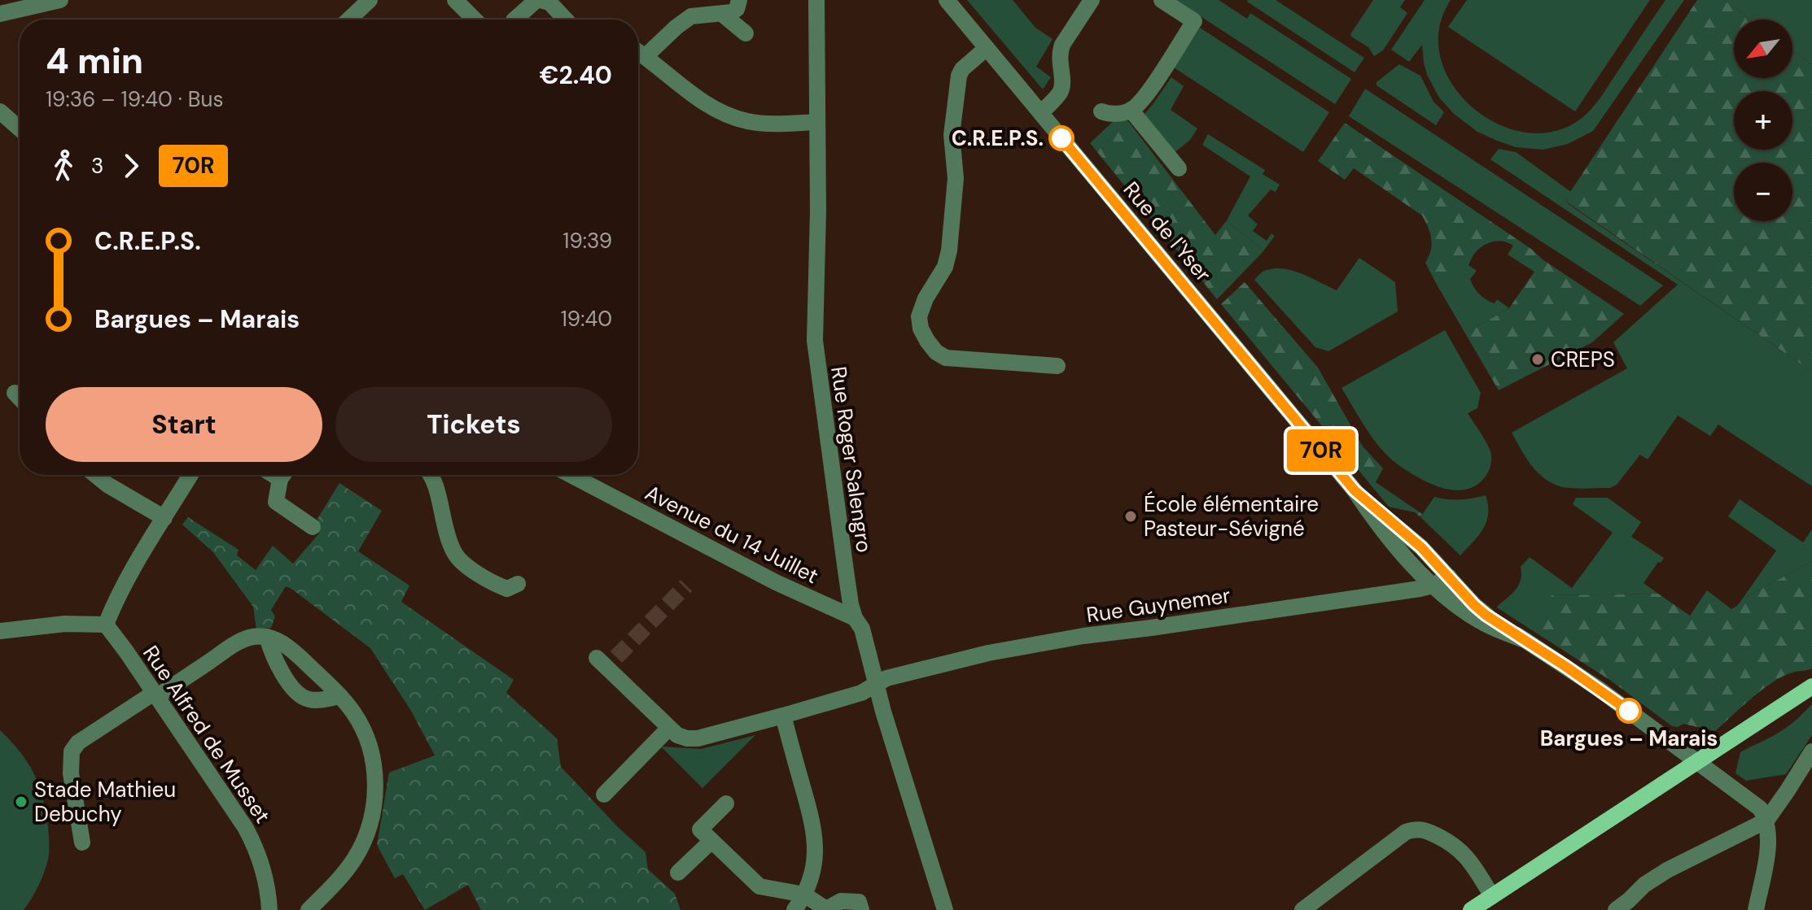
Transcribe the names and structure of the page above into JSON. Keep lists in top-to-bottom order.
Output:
{
  "streets": {
    "street": [
      "Rue de l'Yser",
      "Rue Roger Salengro",
      "Avenue du 14 Juillet",
      "Rue Guynemer",
      "Rue Alfred de Musset"
    ]
  },
  "crossings": [
    ["Rue de l'Yser", "Rue Guynemer"],
    ["Rue Roger Salengro", "Avenue du 14 Juillet"],
    ["Rue Roger Salengro", "Rue Guynemer"]
  ],
  "places": [
    "C.R.E.P.S.",
    "CREPS",
    "École élémentaire Pasteur-Sévigné",
    "Bargues – Marais",
    "Stade Mathieu Debuchy"
  ],
  "lines": ["bus line 70R"],
  "north": "bottom left",
  "page": {
    "on_map": "70R",
    "map_buttons": ["+", "−"],
    "heading": ["4 min", "19:36 – 19:40 · Bus", "€2.40"],
    "legs": ["3", "70R"],
    "list": [
      {
        "name": "C.R.E.P.S.",
        "value": "19:39"
      },
      {
        "name": "Bargues – Marais",
        "value": "19:40"
      }
    ],
    "buttons": ["Start", "Tickets"]
  }
}
